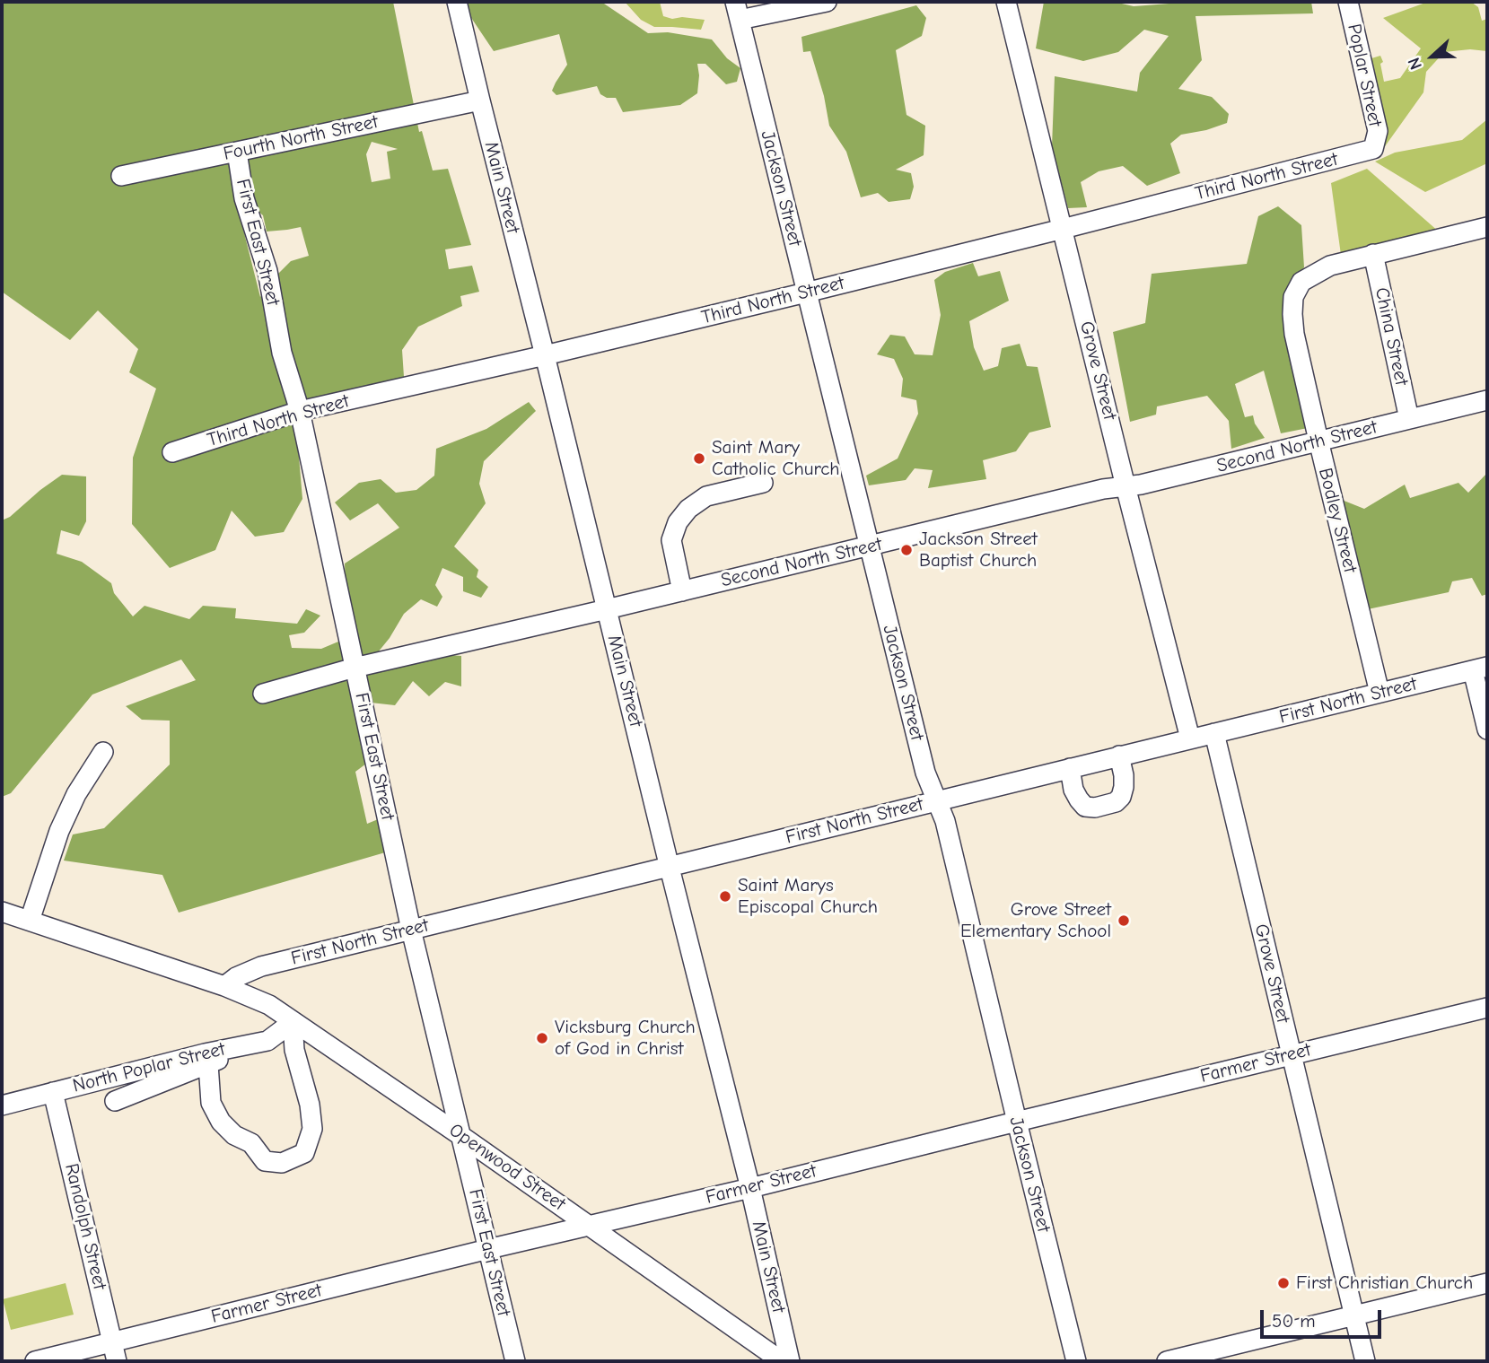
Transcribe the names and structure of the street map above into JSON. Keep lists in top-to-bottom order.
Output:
{
  "streets": {
    "street": [
      "Poplar Street",
      "Fourth North Street",
      "Third North Street",
      "Main Street",
      "Jackson Street",
      "First East Street",
      "China Street",
      "Grove Street",
      "Second North Street",
      "Bodley Street",
      "First North Street",
      "Farmer Street",
      "North Poplar Street",
      "Openwood Street",
      "Randolph Street"
    ]
  },
  "crossings": [
    ["Poplar Street", "Third North Street"],
    ["Fourth North Street", "Main Street"],
    ["Fourth North Street", "First East Street"],
    ["Third North Street", "Main Street"],
    ["Third North Street", "Jackson Street"],
    ["Third North Street", "First East Street"],
    ["Third North Street", "Grove Street"],
    ["Main Street", "Second North Street"],
    ["Main Street", "First North Street"],
    ["Main Street", "Farmer Street"],
    ["Jackson Street", "Second North Street"],
    ["Jackson Street", "First North Street"],
    ["Jackson Street", "Farmer Street"],
    ["First East Street", "Second North Street"],
    ["First East Street", "First North Street"],
    ["First East Street", "Farmer Street"],
    ["First East Street", "Openwood Street"],
    ["China Street", "Second North Street"],
    ["China Street", "Bodley Street"],
    ["Grove Street", "Second North Street"],
    ["Grove Street", "First North Street"],
    ["Grove Street", "Farmer Street"],
    ["Second North Street", "Bodley Street"],
    ["Bodley Street", "First North Street"],
    ["First North Street", "Openwood Street"],
    ["Farmer Street", "Openwood Street"],
    ["Farmer Street", "Randolph Street"],
    ["North Poplar Street", "Openwood Street"],
    ["North Poplar Street", "Randolph Street"]
  ],
  "places": [
    "Saint Mary Catholic Church",
    "Jackson Street Baptist Church",
    "Saint Marys Episcopal Church",
    "Grove Street Elementary School",
    "Vicksburg Church of God in Christ",
    "First Christian Church"
  ],
  "scale_bar": "50 m",
  "north": "left"
}
